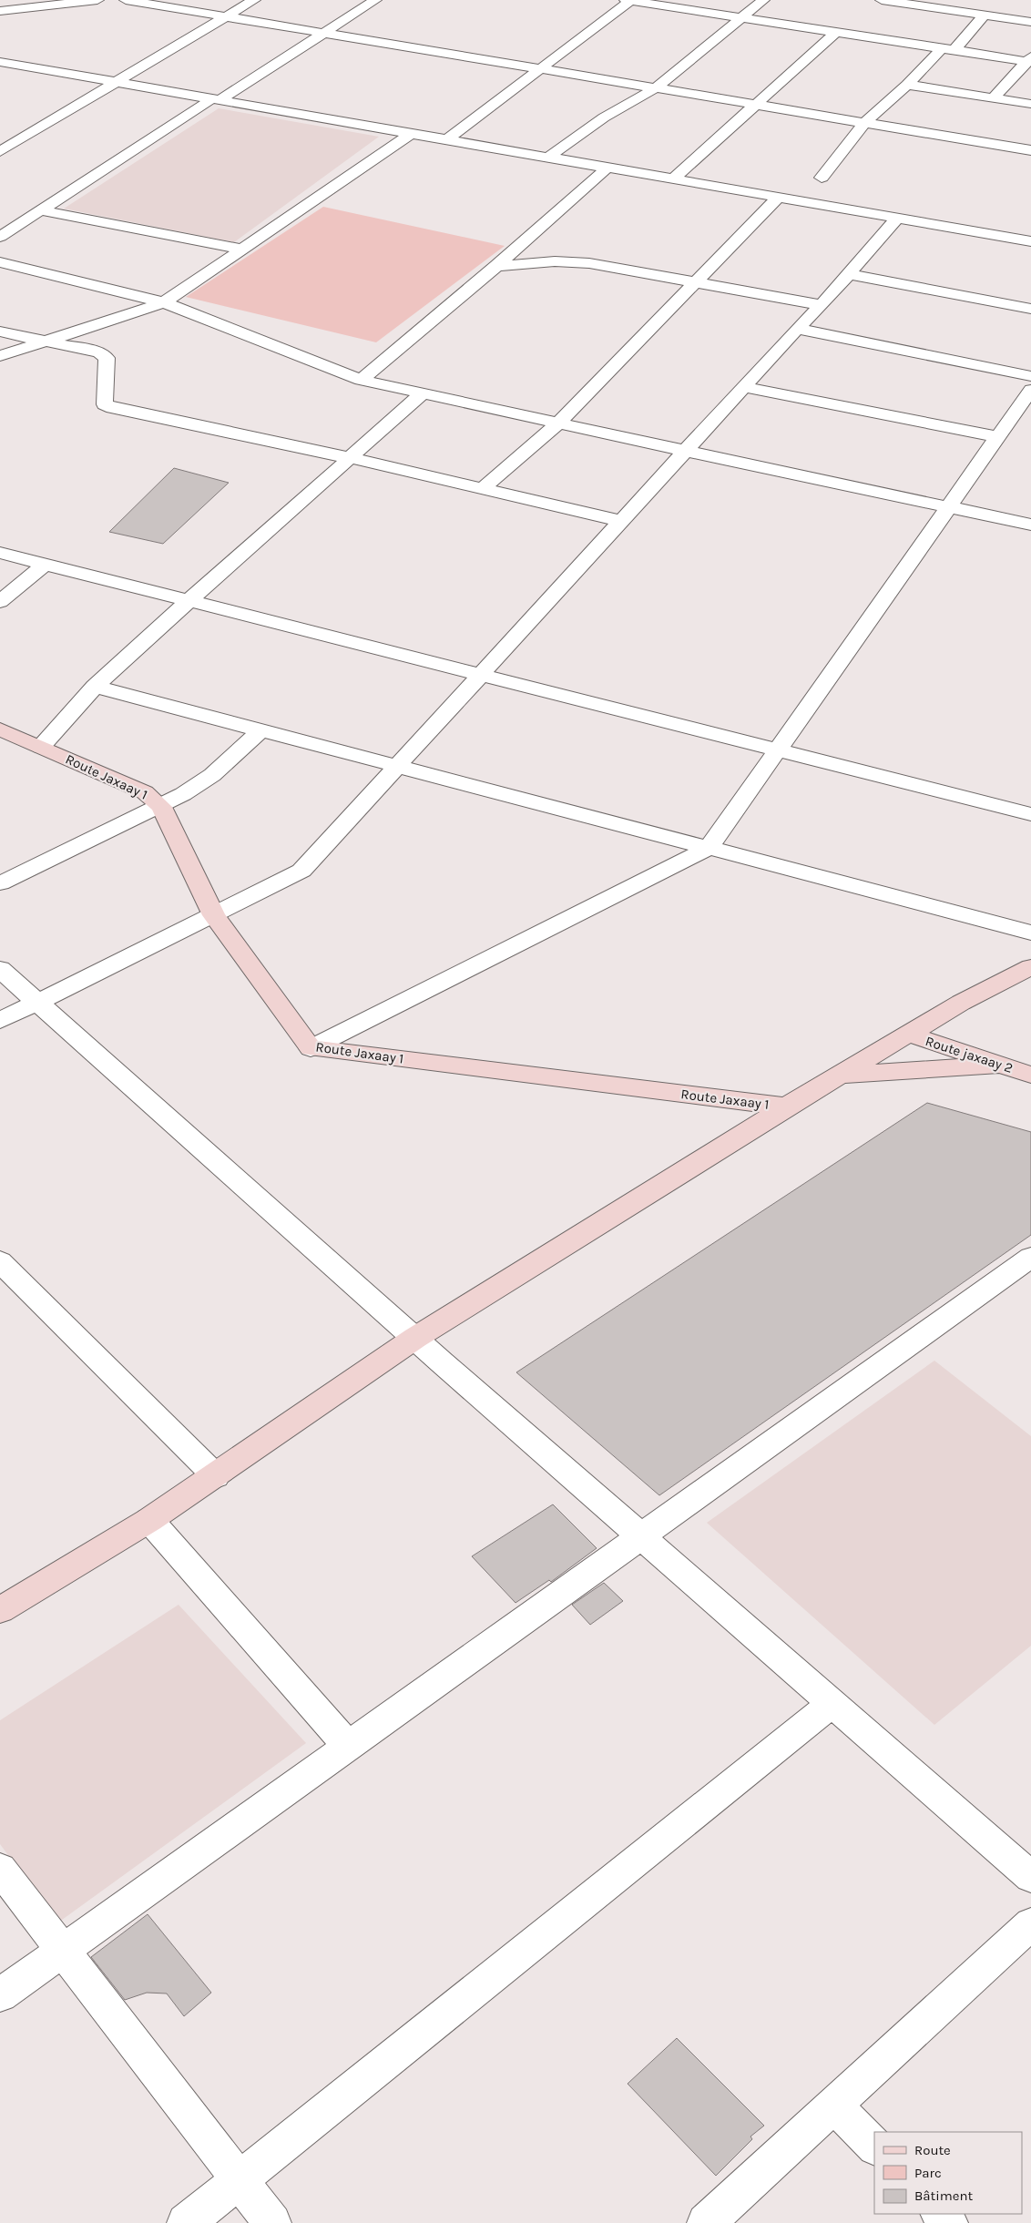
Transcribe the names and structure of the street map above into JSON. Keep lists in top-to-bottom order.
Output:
{
  "streets": {
    "street": ["Route Jaxaay 1", "Route jaxaay 2"]
  },
  "legend": ["Route", "Parc", "Bâtiment"]
}
